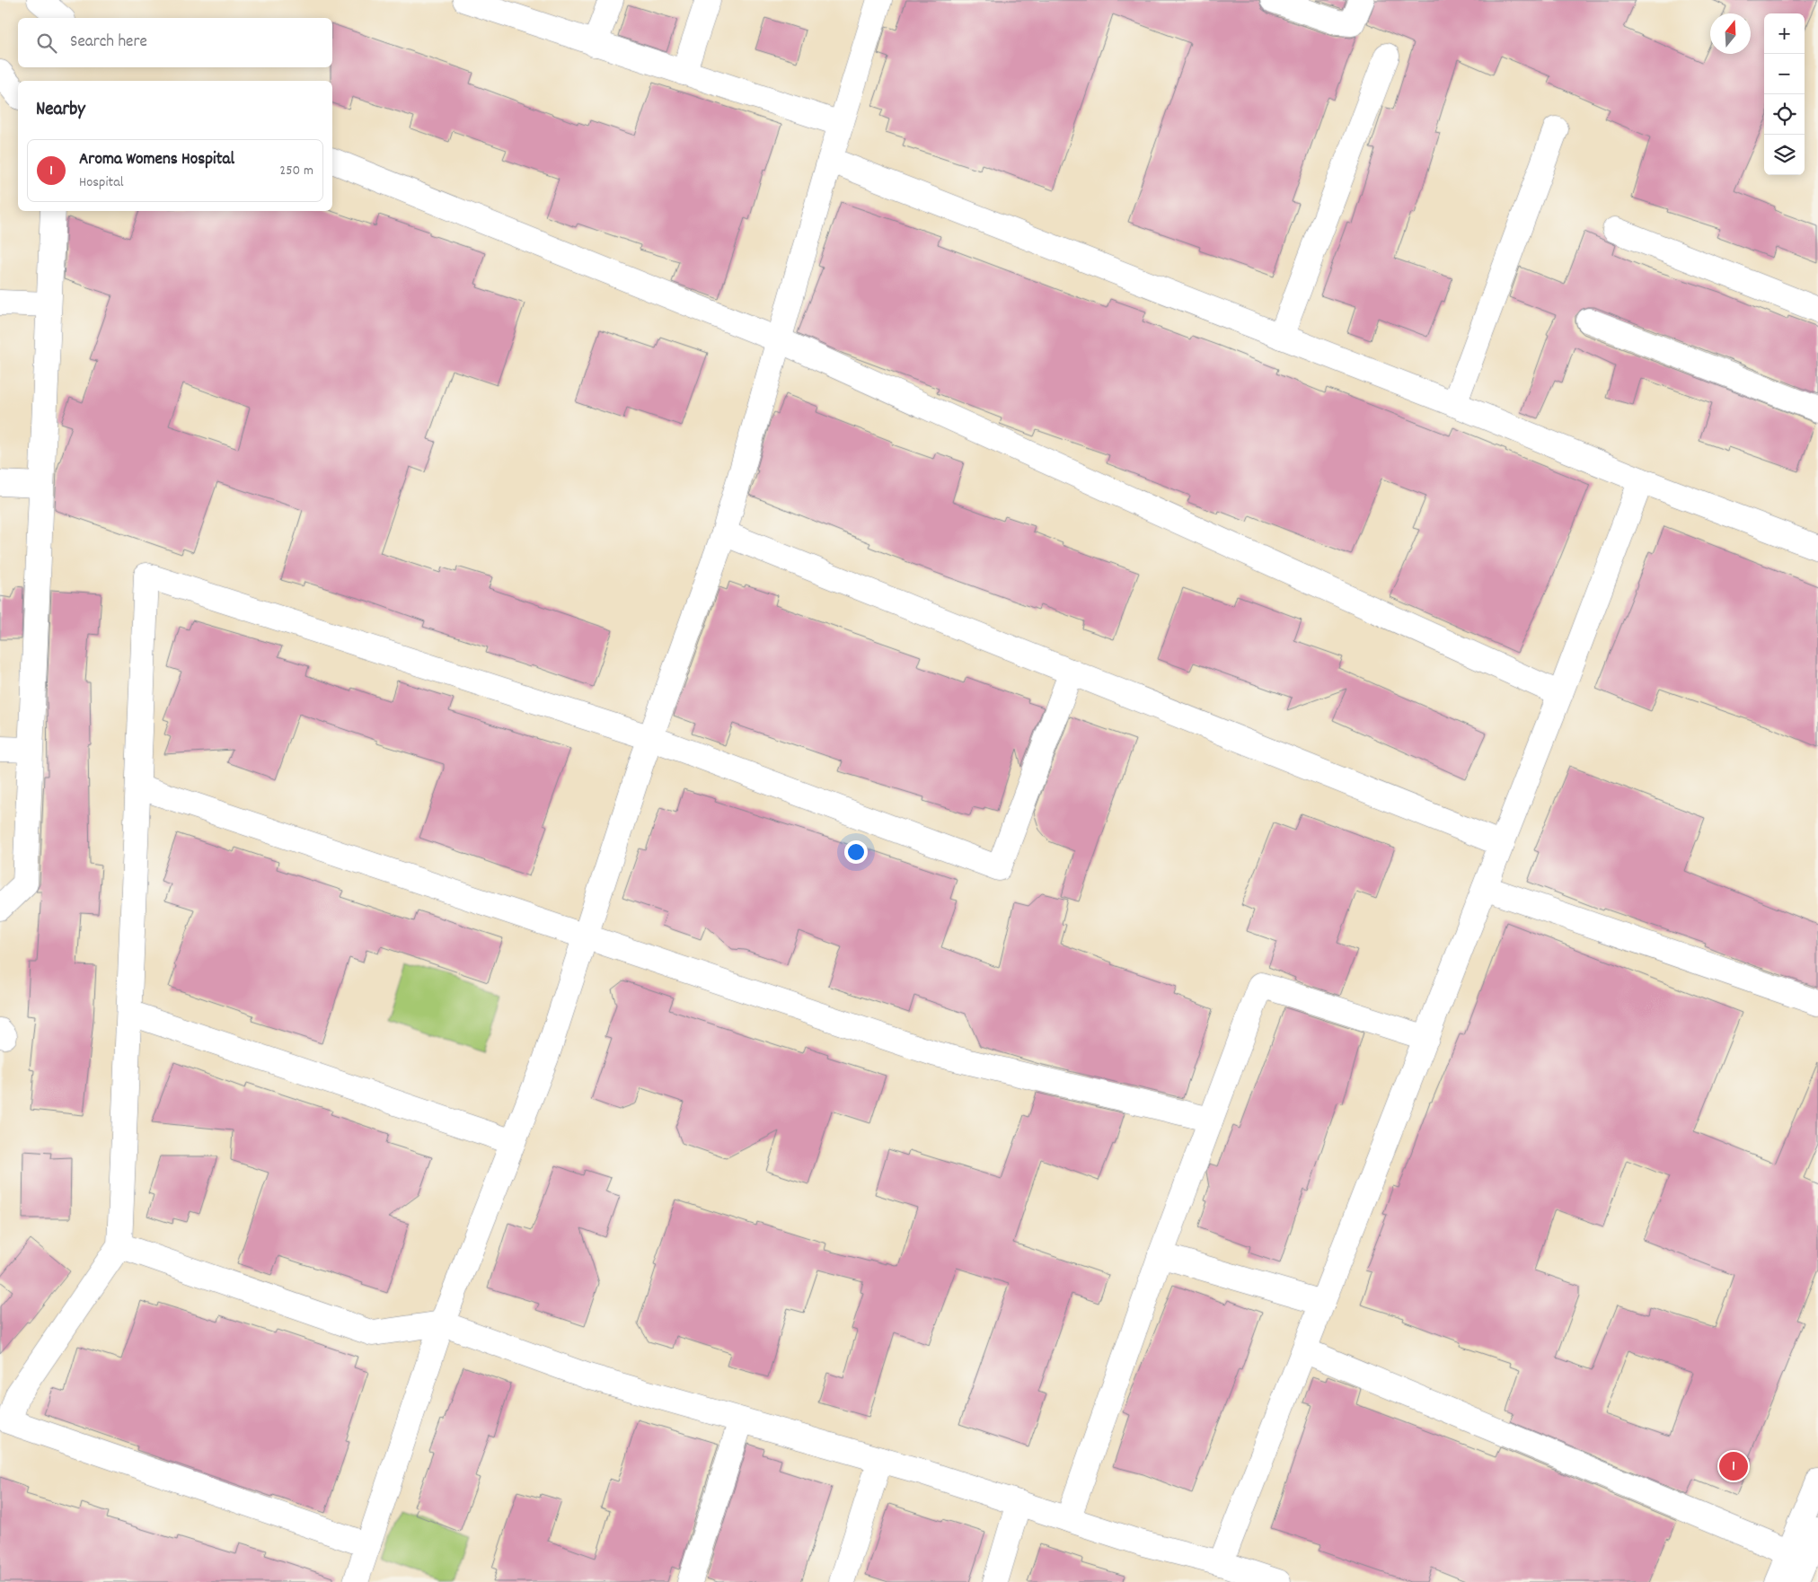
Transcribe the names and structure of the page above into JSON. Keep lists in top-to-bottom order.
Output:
{
  "north": "top",
  "page": {
    "map_buttons": ["+", "−"],
    "search": "Search here",
    "heading": "Nearby",
    "list": [
      {
        "mark": "1",
        "name": "Aroma Womens Hospital",
        "note": "Hospital",
        "value": "250 m"
      }
    ],
    "pins": "1"
  }
}
